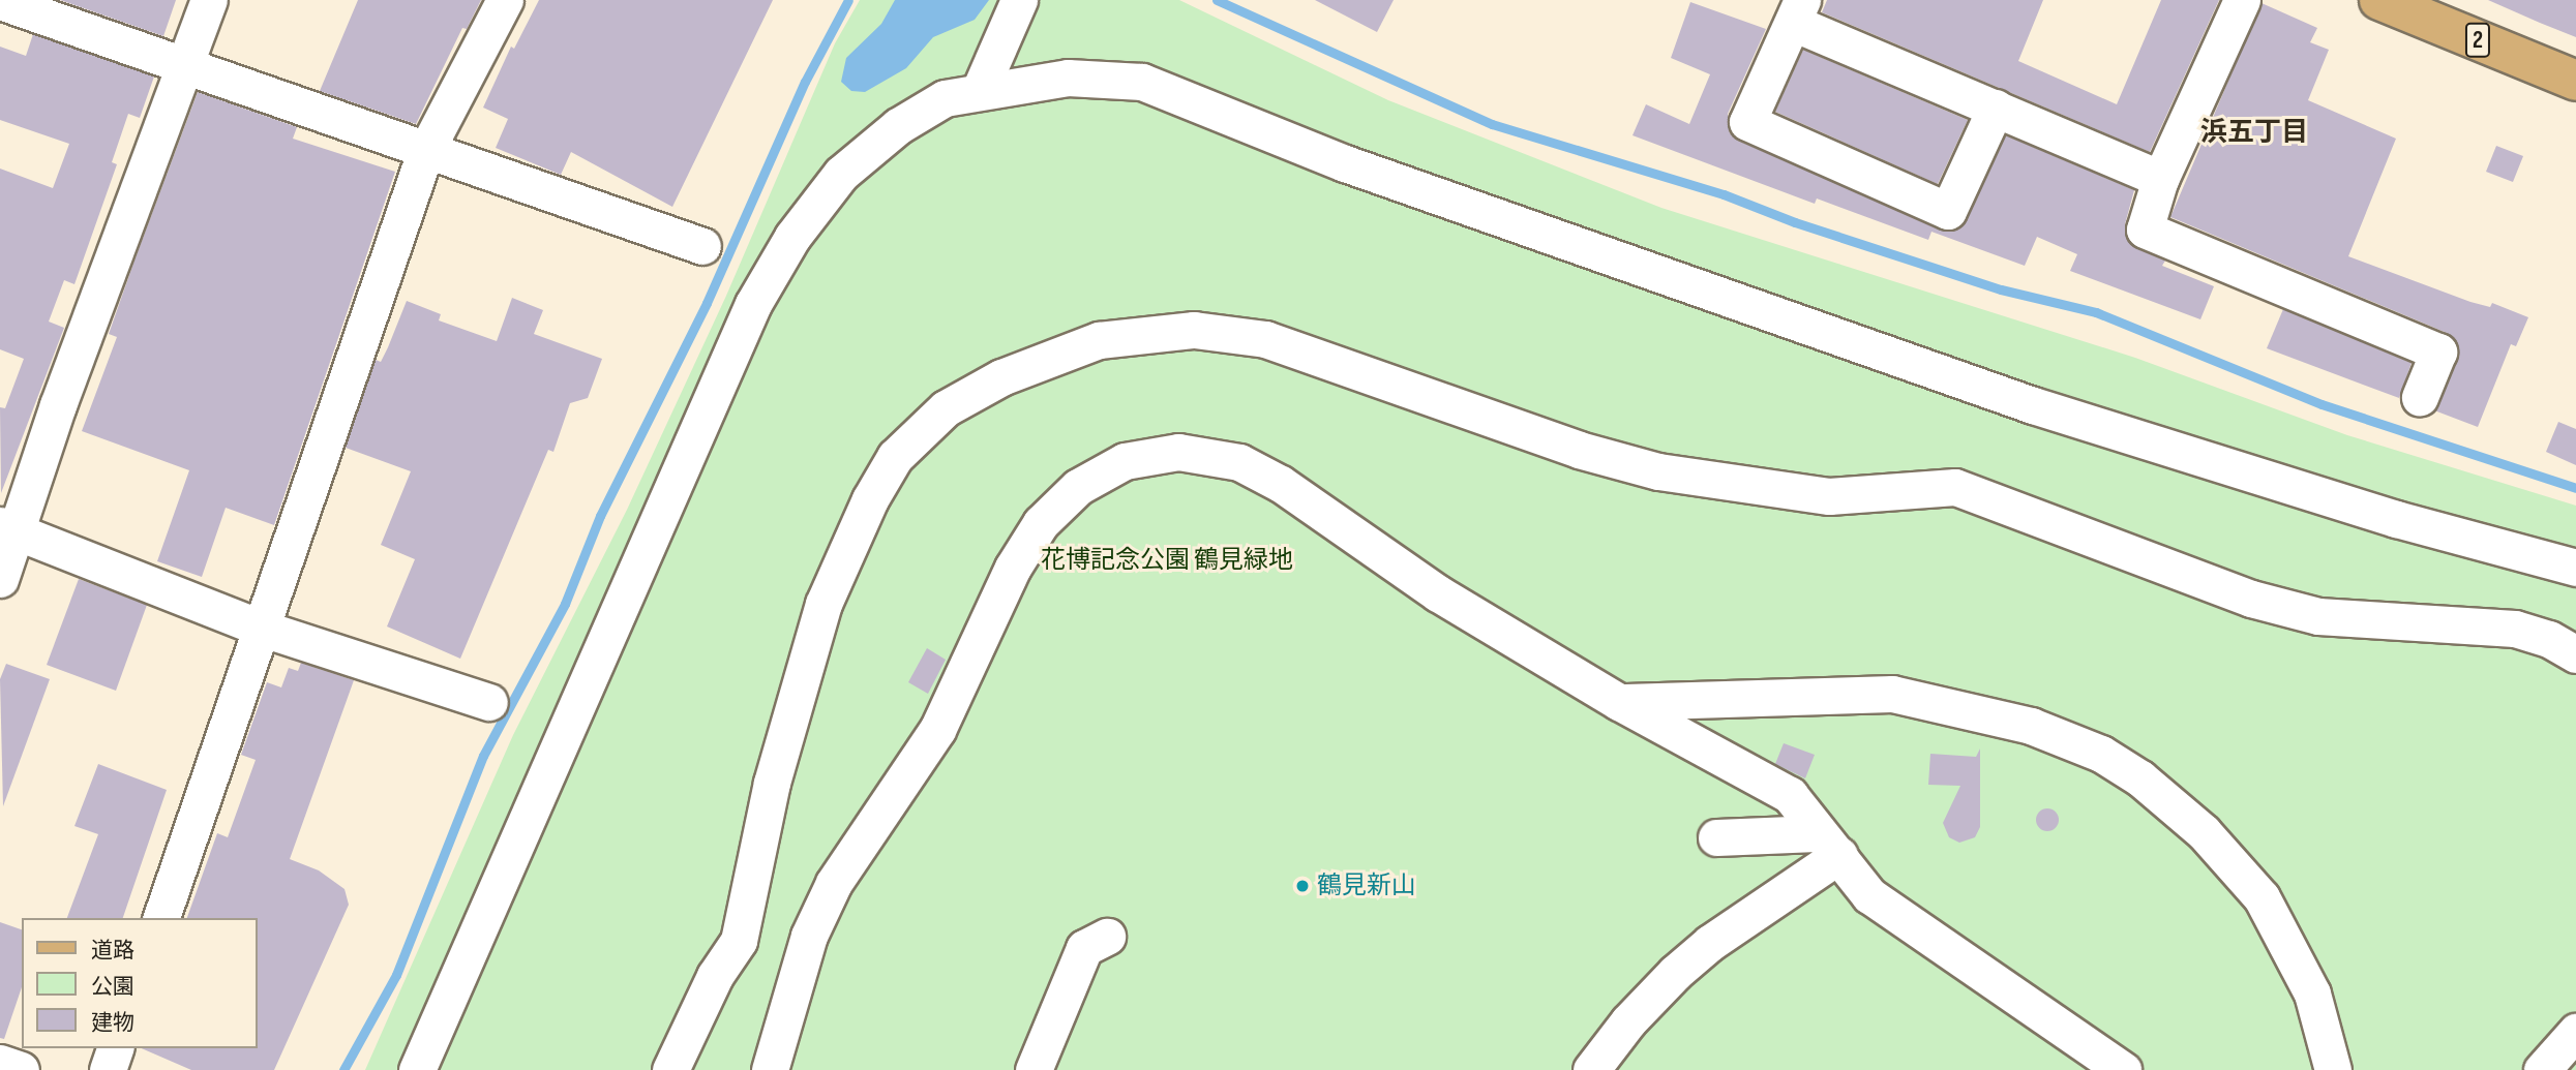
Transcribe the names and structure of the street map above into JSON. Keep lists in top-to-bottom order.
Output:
{
  "streets": {
    "main road": ["2"]
  },
  "districts": ["浜五丁目"],
  "parks": ["花博記念公園 鶴見緑地"],
  "places": ["鶴見新山"],
  "legend": ["道路", "公園", "建物"]
}
